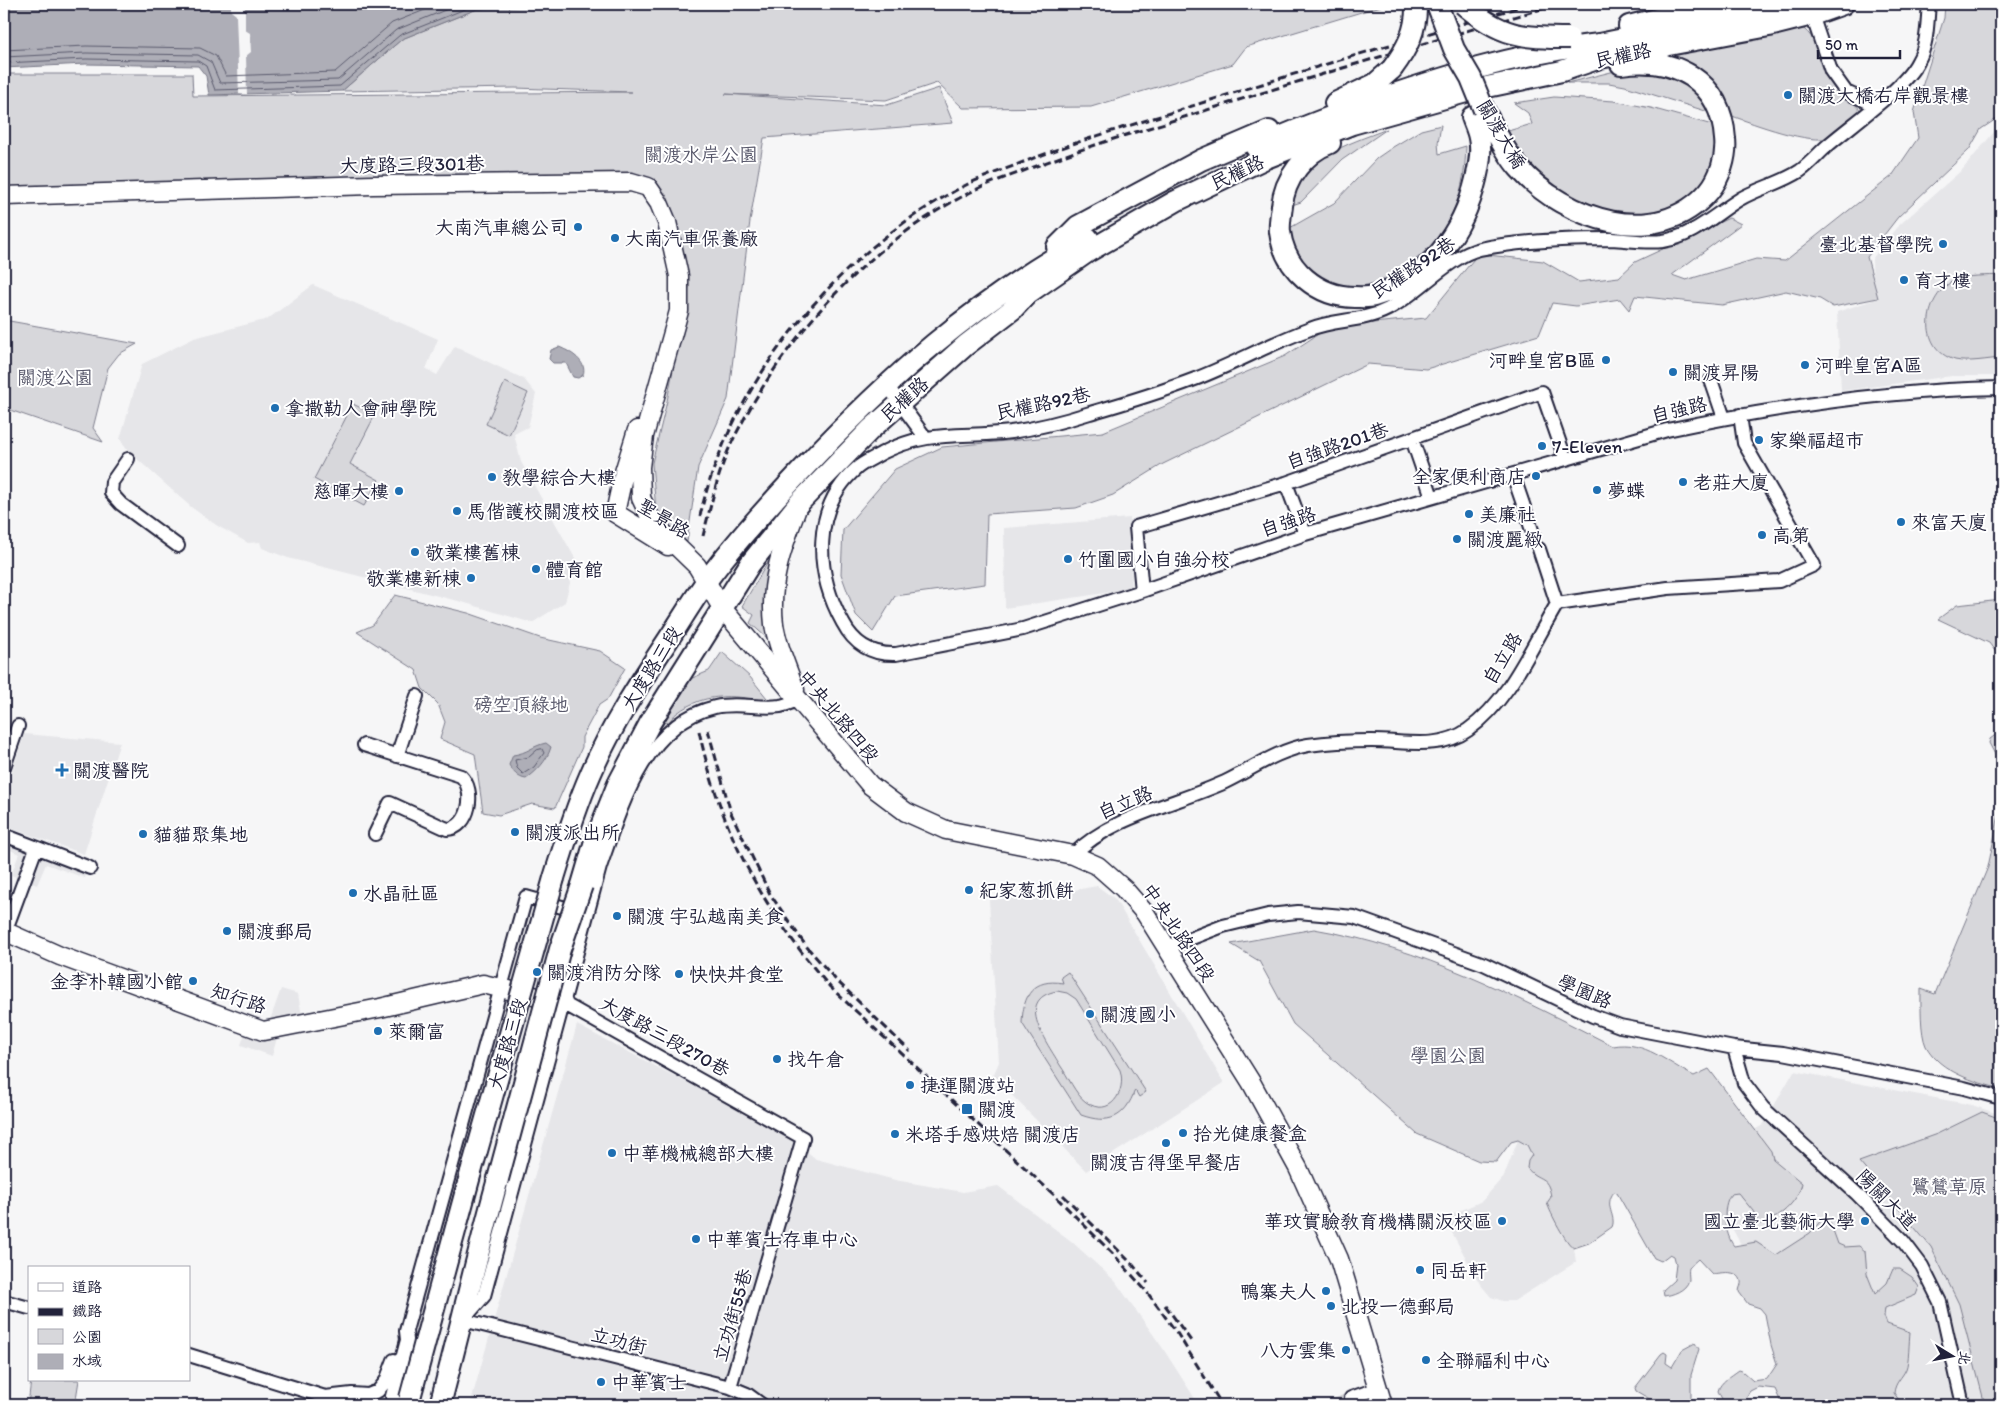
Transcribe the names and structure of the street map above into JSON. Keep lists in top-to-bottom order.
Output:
{
  "streets": {
    "main road": ["民權路", "關渡大橋", "大度路三段"],
    "street": [
      "大度路三段301巷",
      "民權路92巷",
      "自強路",
      "自強路201巷",
      "聖景路",
      "自立路",
      "中央北路四段",
      "學園路",
      "知行路",
      "大度路三段270巷",
      "陽關大道",
      "立功街55巷",
      "立功街"
    ]
  },
  "crossings": [
    ["民權路", "關渡大橋"],
    ["民權路", "大度路三段"],
    ["民權路92巷", "自強路"],
    ["自強路", "自強路201巷"],
    ["聖景路", "中央北路四段"],
    ["自立路", "中央北路四段"],
    ["大度路三段", "中央北路四段"],
    ["大度路三段", "知行路"],
    ["大度路三段", "大度路三段270巷"],
    ["大度路三段", "立功街"],
    ["中央北路四段", "學園路"],
    ["學園路", "陽關大道"],
    ["知行路", "大度路三段270巷"],
    ["大度路三段270巷", "立功街55巷"],
    ["立功街55巷", "立功街"]
  ],
  "parks": [
    "關渡水岸公園",
    "關渡公園",
    "磅空頂綠地",
    "學園公園",
    "鷺鷥草原"
  ],
  "places": {
    "other": [
      "關渡大橋右岸觀景樓",
      "大南汽車總公司",
      "大南汽車保養廠",
      "臺北基督學院",
      "育才樓",
      "河畔皇宮B區",
      "河畔皇宮A區",
      "關渡昇陽",
      "拿撒勒人會神學院",
      "家樂福超市",
      "7-Eleven",
      "全家便利商店",
      "教學綜合大樓",
      "老莊大廈",
      "夢蝶",
      "慈暉大樓",
      "馬偕護校關渡校區",
      "美廉社",
      "來富天廈",
      "高第",
      "關渡麗緻",
      "敬業樓舊棟",
      "竹圍國小自強分校",
      "體育館",
      "敬業樓新棟",
      "關渡派出所",
      "貓貓聚集地",
      "紀家葱抓餅",
      "水晶社區",
      "關渡 宇弘越南美食",
      "關渡郵局",
      "關渡消防分隊",
      "快快丼食堂",
      "金李朴韓國小館",
      "關渡國小",
      "萊爾富",
      "找午倉",
      "捷運關渡站",
      "拾光健康餐盒",
      "米塔手感烘焙 關渡店",
      "關渡吉得堡早餐店",
      "中華機械總部大樓",
      "華玟實驗教育機構關汳校區",
      "國立臺北藝術大學",
      "中華賓士存車中心",
      "同岳軒",
      "鴨寨夫人",
      "北投一德郵局",
      "八方雲集",
      "全聯福利中心",
      "中華賓士"
    ],
    "health": ["關渡醫院"],
    "transit": ["關渡"]
  },
  "legend": [
    "道路",
    "鐵路",
    "公園",
    "水域"
  ],
  "scale_bar": "50 m",
  "north": "right"
}
